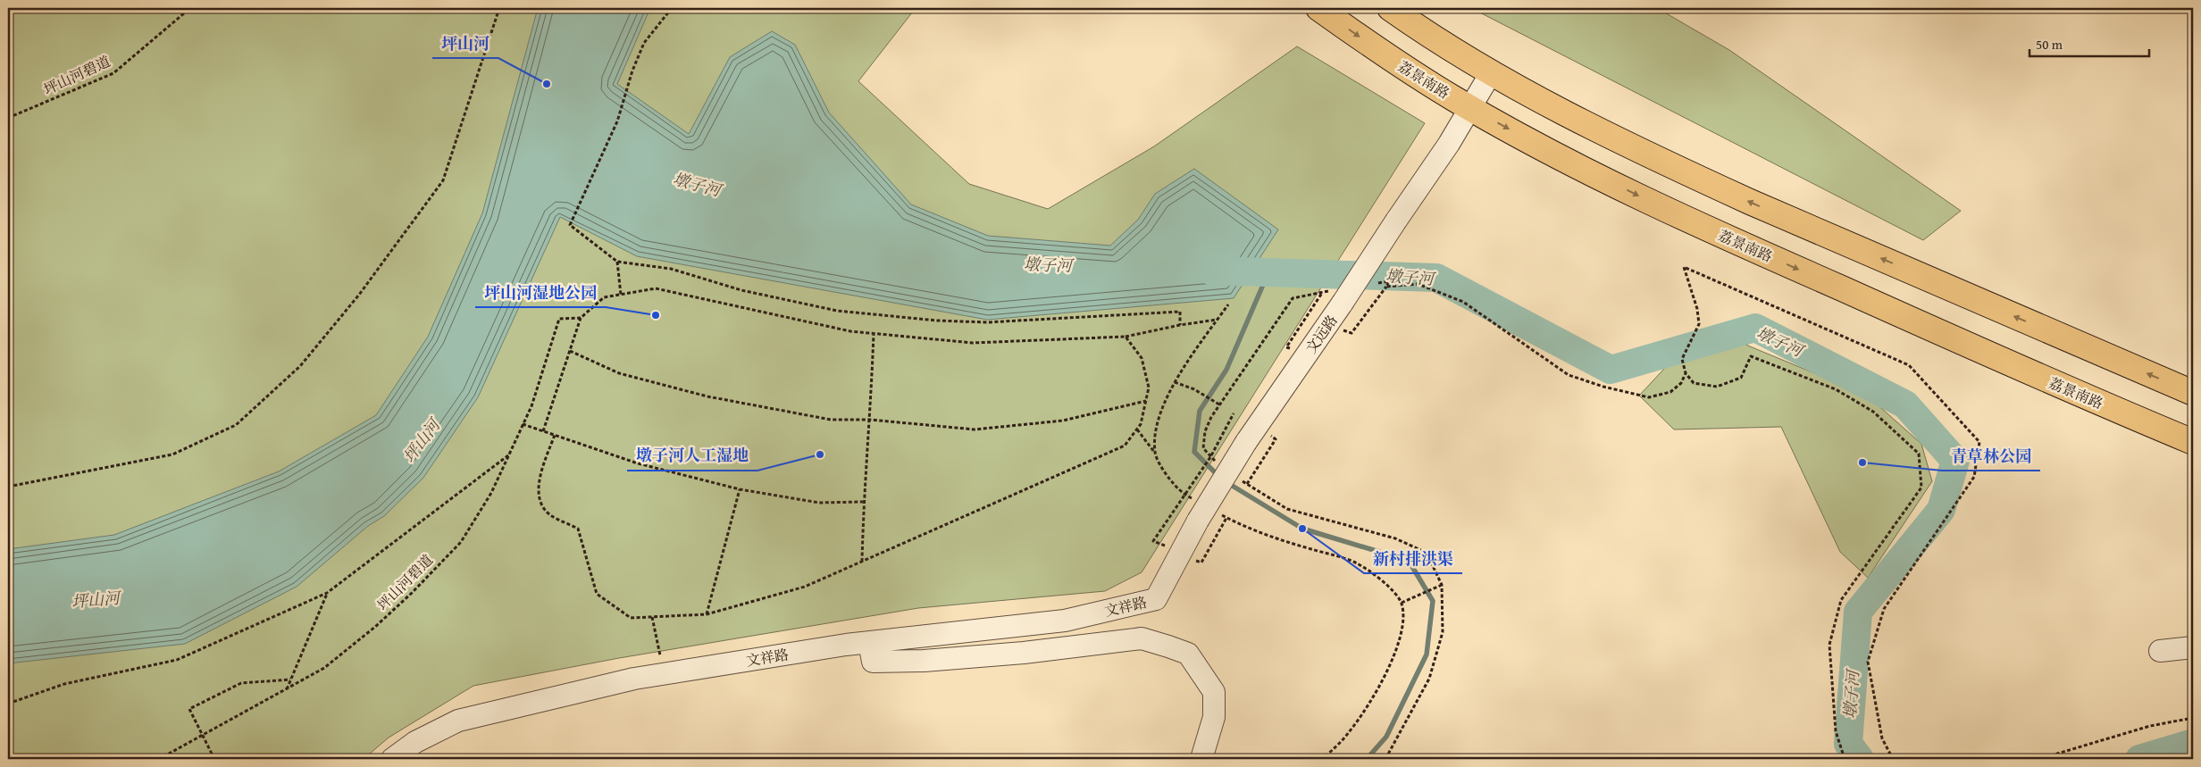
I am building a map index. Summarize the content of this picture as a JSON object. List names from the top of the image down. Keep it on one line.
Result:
{"streets":{"main road":["荔景南路"],"street":["文远路","文祥路"],"path":["坪山河碧道"]},"crossings":[["荔景南路","文远路"],["文远路","文祥路"]],"water":["墩子河","坪山河"],"places":["坪山河","坪山河湿地公园","墩子河人工湿地","青草林公园","新村排洪渠"],"scale_bar":"50 m"}
